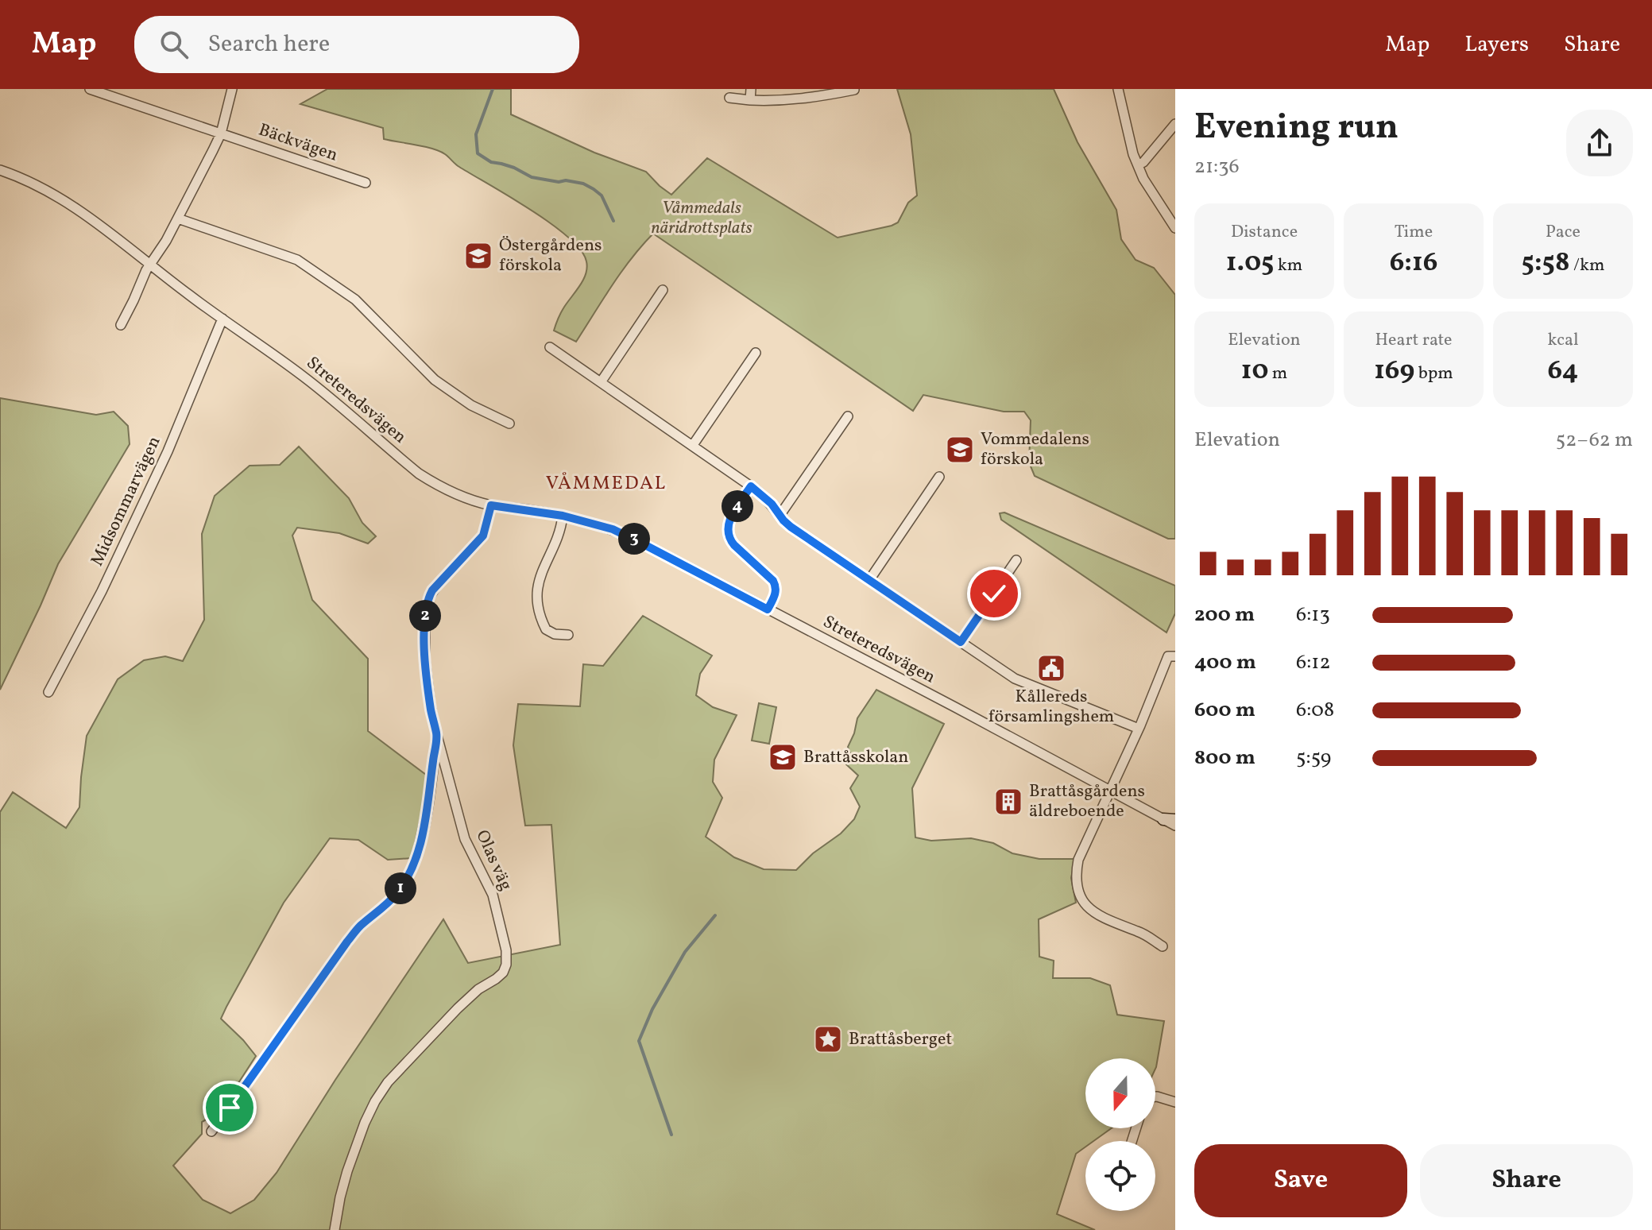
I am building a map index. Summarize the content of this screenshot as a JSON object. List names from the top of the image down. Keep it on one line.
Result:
{"streets":{"street":["Bäckvägen","Streteredsvägen","Midsommarvägen","Olas väg"]},"crossings":[["Streteredsvägen","Midsommarvägen"],["Streteredsvägen","Olas väg"]],"districts":["VÅMMEDAL"],"parks":["Våmmedals näridrottsplats"],"places":{"school or university":["Östergårdens förskola","Vommedalens förskola","Brattåsskolan"],"public building":["Kållereds församlingshem"],"building":["Brattåsgårdens äldreboende"],"place":["Brattåsberget"]},"north":"bottom","page":{"header":"Map","search":"Search here","nav":["Map","Layers","Share"],"heading":["Evening run","21:36"],"stats":[["Distance","1.05 km"],["Time","6:16"],["Pace","5:58 /km"],["Elevation","10 m"],["Heart rate","169 bpm"],["kcal","64"]],"chart":["Elevation","52–62 m"],"pins":["4","3","2","1"],"list":[{"name":"200 m","note":"6:13"},{"name":"400 m","note":"6:12"},{"name":"600 m","note":"6:08"},{"name":"800 m","note":"5:59"}],"buttons":["Save","Share"]}}
